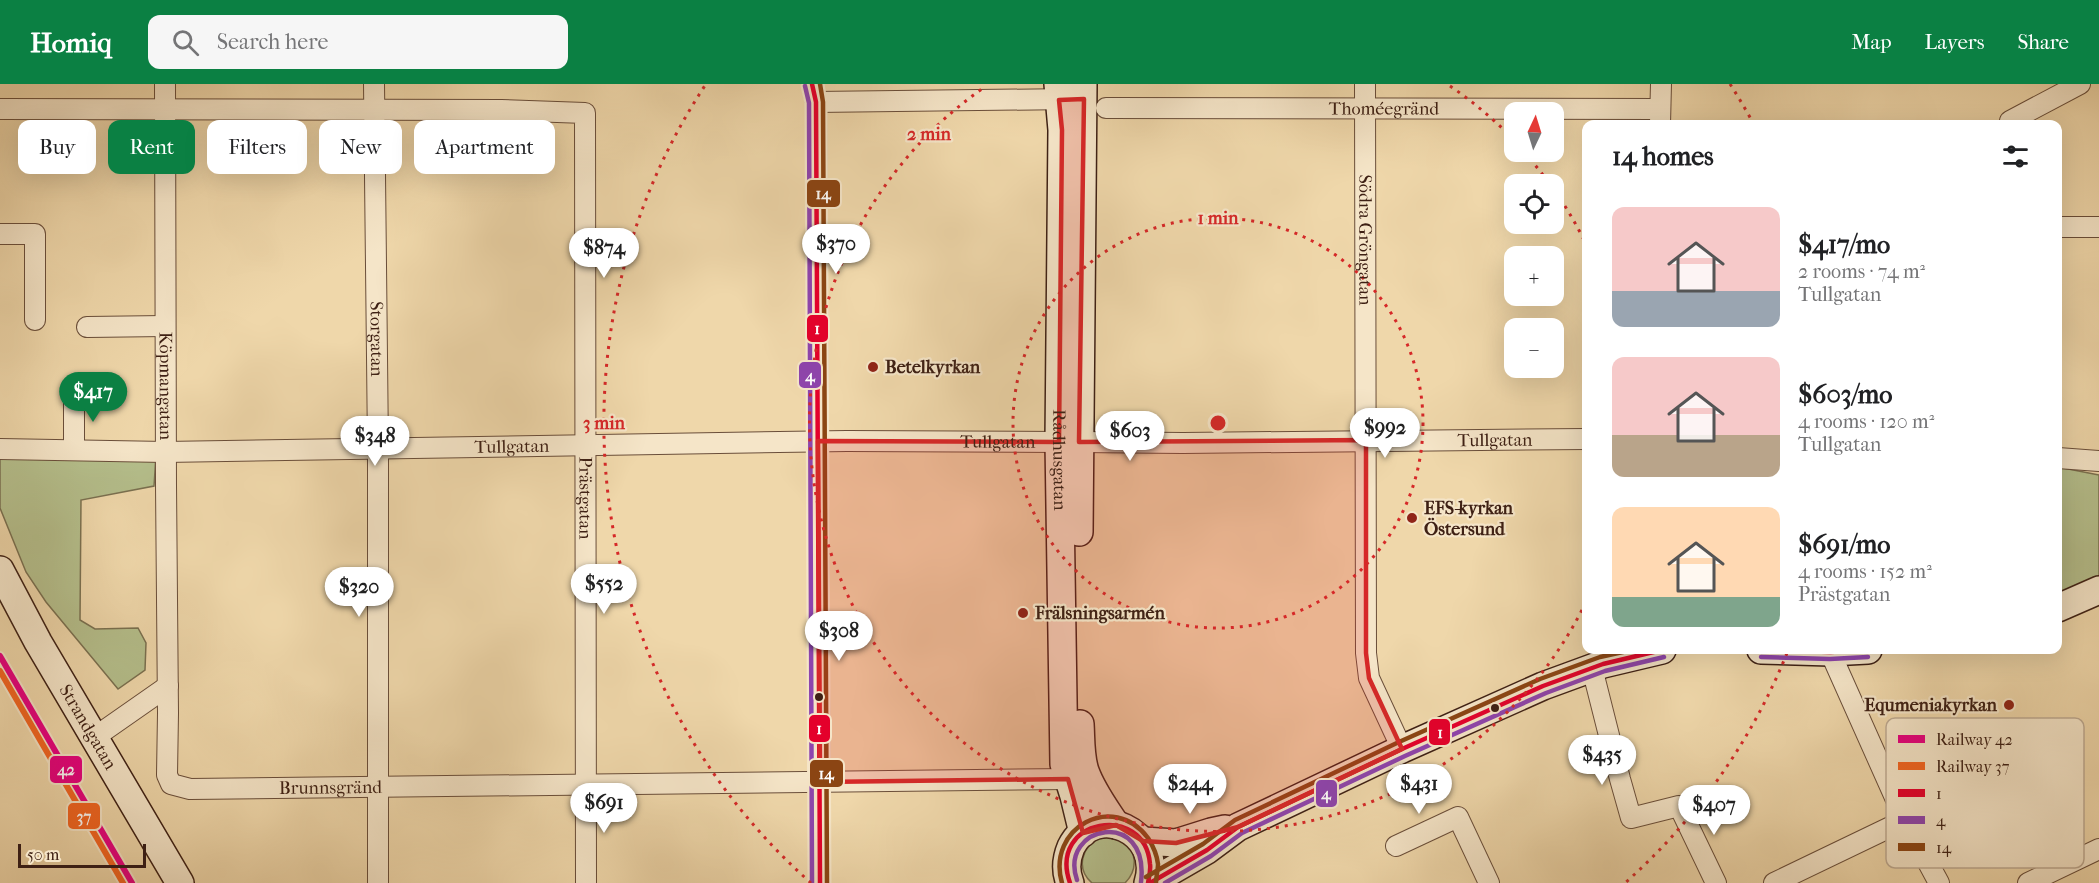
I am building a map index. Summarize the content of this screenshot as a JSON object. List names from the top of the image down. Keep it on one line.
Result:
{"streets":{"main road":["Rådhusgatan","Strandgatan"],"street":["Thoméegränd","Södra Gröngatan","Storgatan","Köpmangatan","Tullgatan","Prästgatan","Brunnsgränd"]},"crossings":[["Thoméegränd","Södra Gröngatan"],["Thoméegränd","Rådhusgatan"],["Södra Gröngatan","Tullgatan"],["Storgatan","Tullgatan"],["Storgatan","Prästgatan"],["Storgatan","Brunnsgränd"],["Köpmangatan","Tullgatan"],["Köpmangatan","Brunnsgränd"],["Tullgatan","Rådhusgatan"],["Tullgatan","Prästgatan"],["Rådhusgatan","Brunnsgränd"],["Prästgatan","Brunnsgränd"]],"places":["Betelkyrkan","EFS-kyrkan Östersund","Frälsningsarmén","Equmeniakyrkan"],"lines":["transit line 1","transit line 14","transit line 4","rail line 42","rail line 37"],"legend":["Railway 42","Railway 37","1","4","14"],"scale_bar":"50 m","north":"top","page":{"header":"Homiq","search":"Search here","nav":["Map","Layers","Share"],"map_buttons":["+","−"],"chip":["Buy","Rent","Filters","New","Apartment"],"heading":"14 homes","list":[{"name":"$417/mo","note":"2 rooms · 74 m² · Tullgatan"},{"name":"$603/mo","note":"4 rooms · 120 m² · Tullgatan"},{"name":"$691/mo","note":"4 rooms · 152 m² · Prästgatan"}],"price":["$370","$874","$417","$992","$603","$348","$552","$320","$308","$435","$244","$431","$691","$407"],"scale":"50 m"},"rings":["2 min","1 min","3 min"]}
